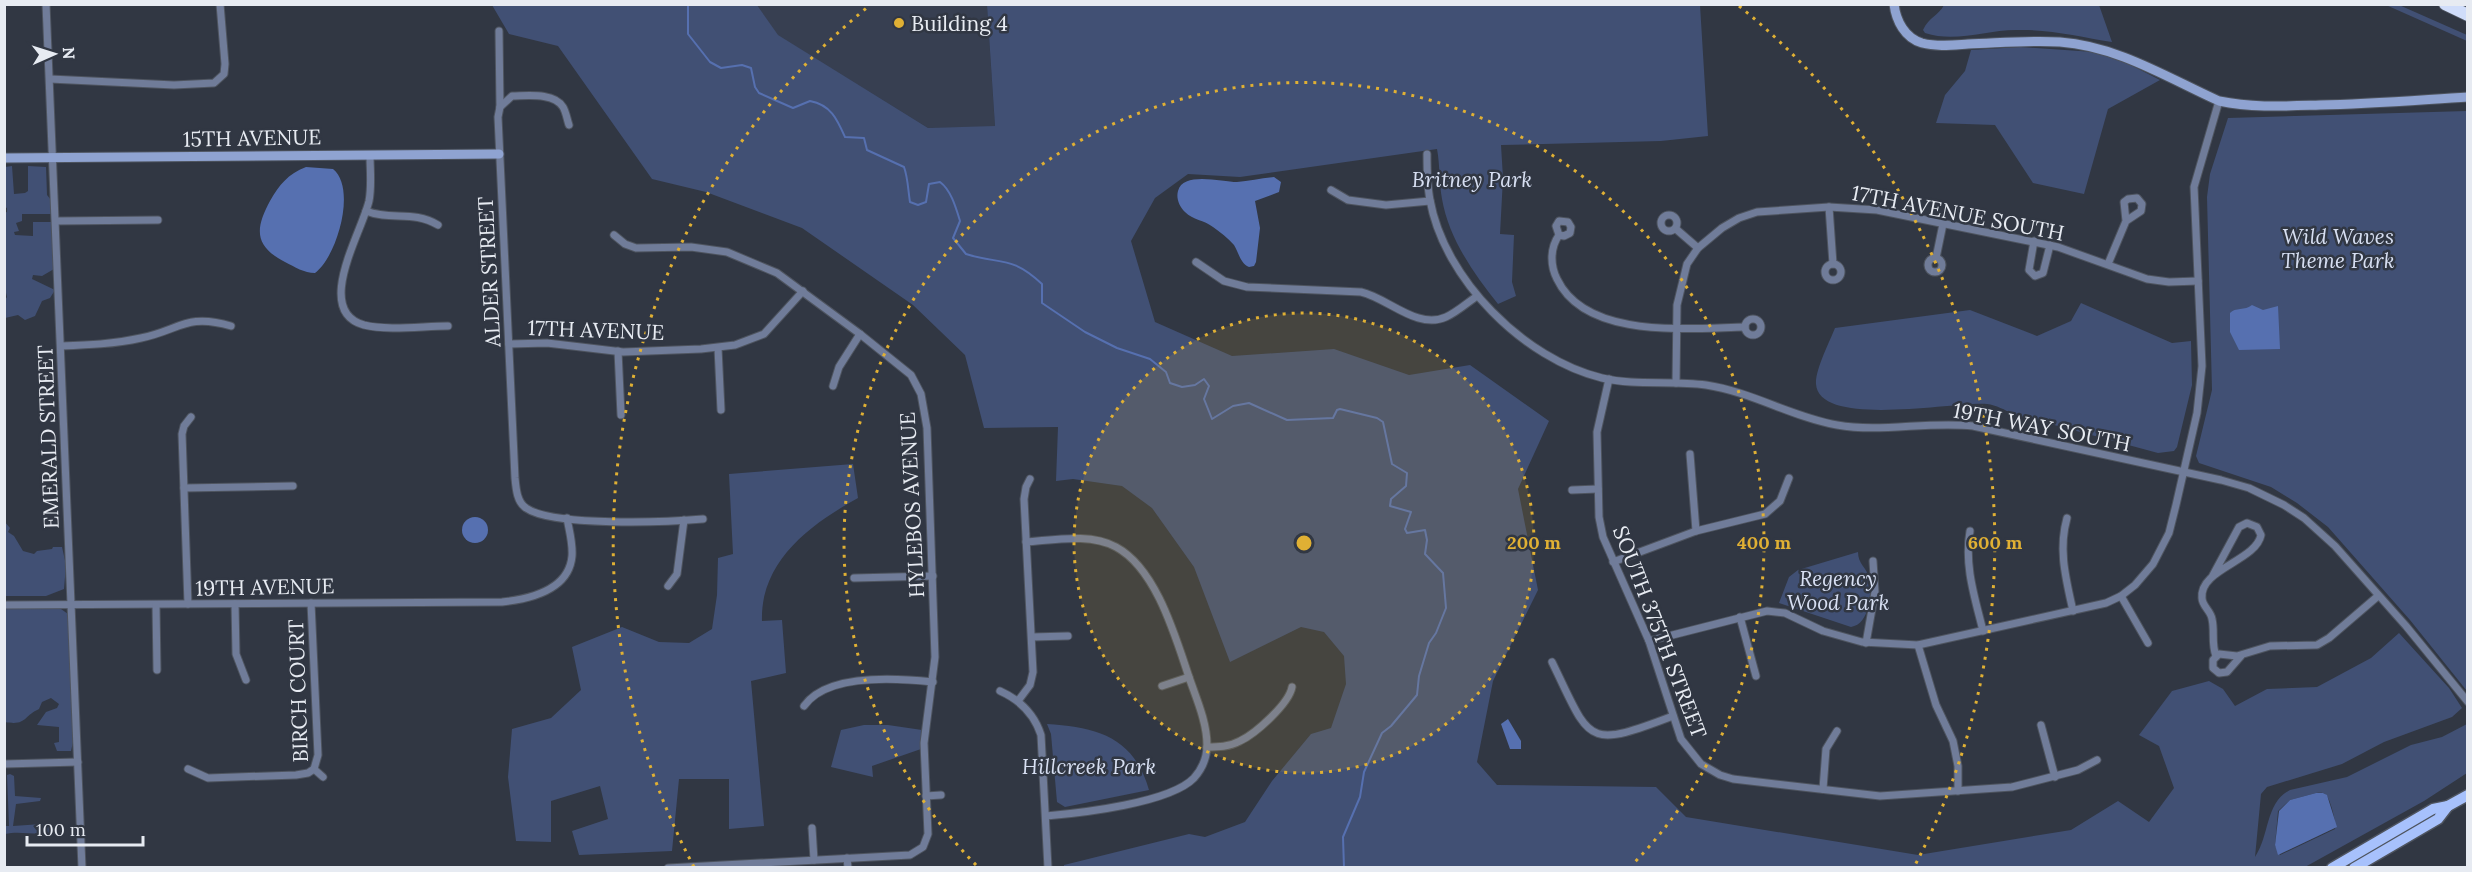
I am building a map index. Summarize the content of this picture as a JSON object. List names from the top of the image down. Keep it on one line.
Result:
{"streets":{"street":["15TH AVENUE","17TH AVENUE SOUTH","ALDER STREET","17TH AVENUE","19TH WAY SOUTH","EMERALD STREET","HYLEBOS AVENUE","19TH AVENUE","SOUTH 375TH STREET","BIRCH COURT"]},"crossings":[["15TH AVENUE","ALDER STREET"],["15TH AVENUE","EMERALD STREET"],["17TH AVENUE SOUTH","19TH WAY SOUTH"],["ALDER STREET","17TH AVENUE"],["ALDER STREET","19TH AVENUE"],["17TH AVENUE","HYLEBOS AVENUE"],["19TH WAY SOUTH","SOUTH 375TH STREET"],["EMERALD STREET","19TH AVENUE"],["19TH AVENUE","BIRCH COURT"]],"parks":["Britney Park","Wild Waves Theme Park","Regency Wood Park","Hillcreek Park"],"places":["Building 4"],"scale_bar":"100 m","north":"right","rings":["200 m","400 m","600 m"]}
